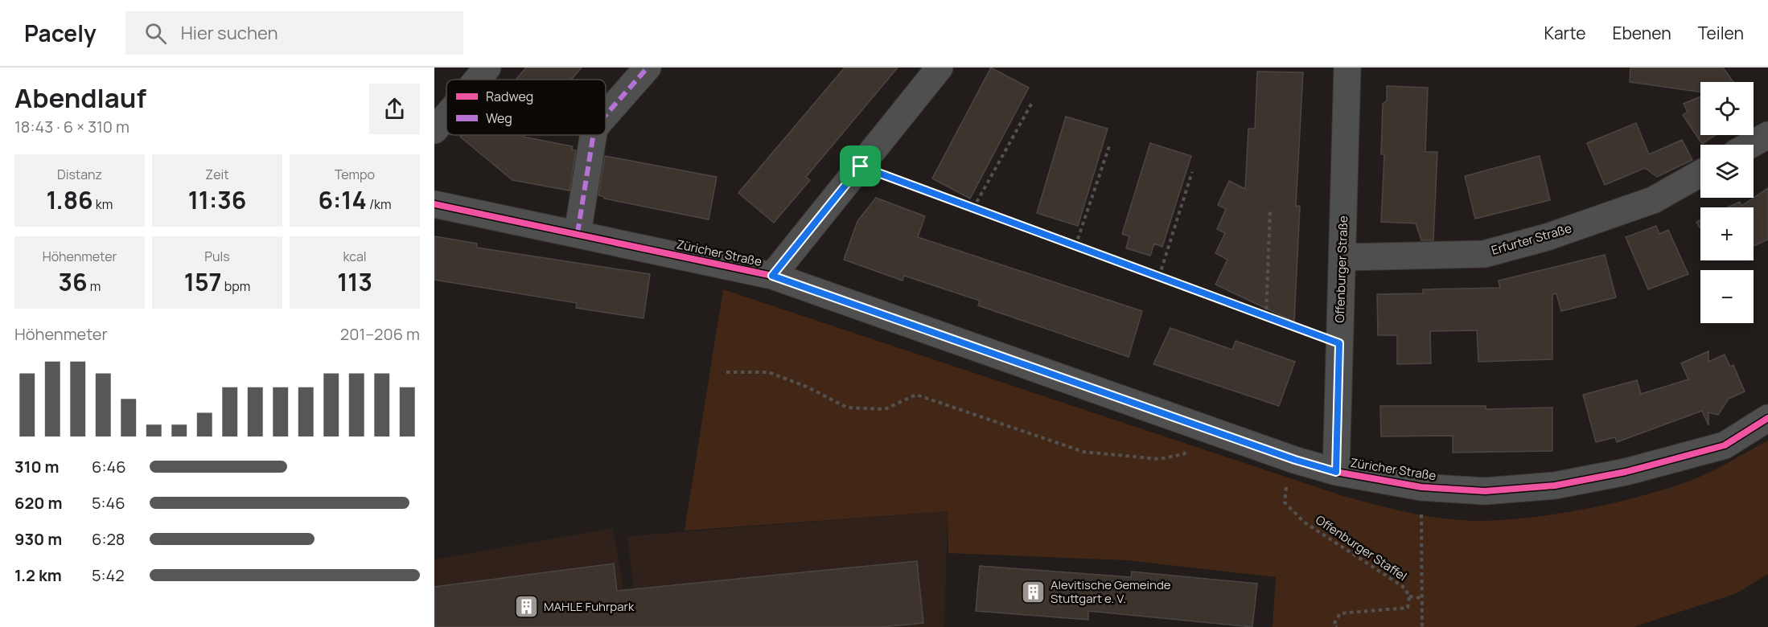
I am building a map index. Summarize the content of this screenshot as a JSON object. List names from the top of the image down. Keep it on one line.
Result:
{"streets":{"street":["Erfurter Straße","Züricher Straße","Offenburger Straße"],"path":["Offenburger Staffel"]},"crossings":[["Erfurter Straße","Offenburger Straße"],["Züricher Straße","Offenburger Straße"],["Züricher Straße","Offenburger Staffel"]],"places":{"building":["Alevitische Gemeinde Stuttgart e. V.","MAHLE Fuhrpark"]},"legend":["Radweg","Weg"],"page":{"header":"Pacely","search":"Hier suchen","nav":["Karte","Ebenen","Teilen"],"heading":["Abendlauf","18:43 · 6 × 310 m"],"map_buttons":["+","−"],"stats":[["Distanz","1.86 km"],["Zeit","11:36"],["Tempo","6:14 /km"],["Höhenmeter","36 m"],["Puls","157 bpm"],["kcal","113"]],"chart":["Höhenmeter","201–206 m"],"list":[{"name":"310 m","note":"6:46"},{"name":"620 m","note":"5:46"},{"name":"930 m","note":"6:28"},{"name":"1.2 km","note":"5:42"}]}}
